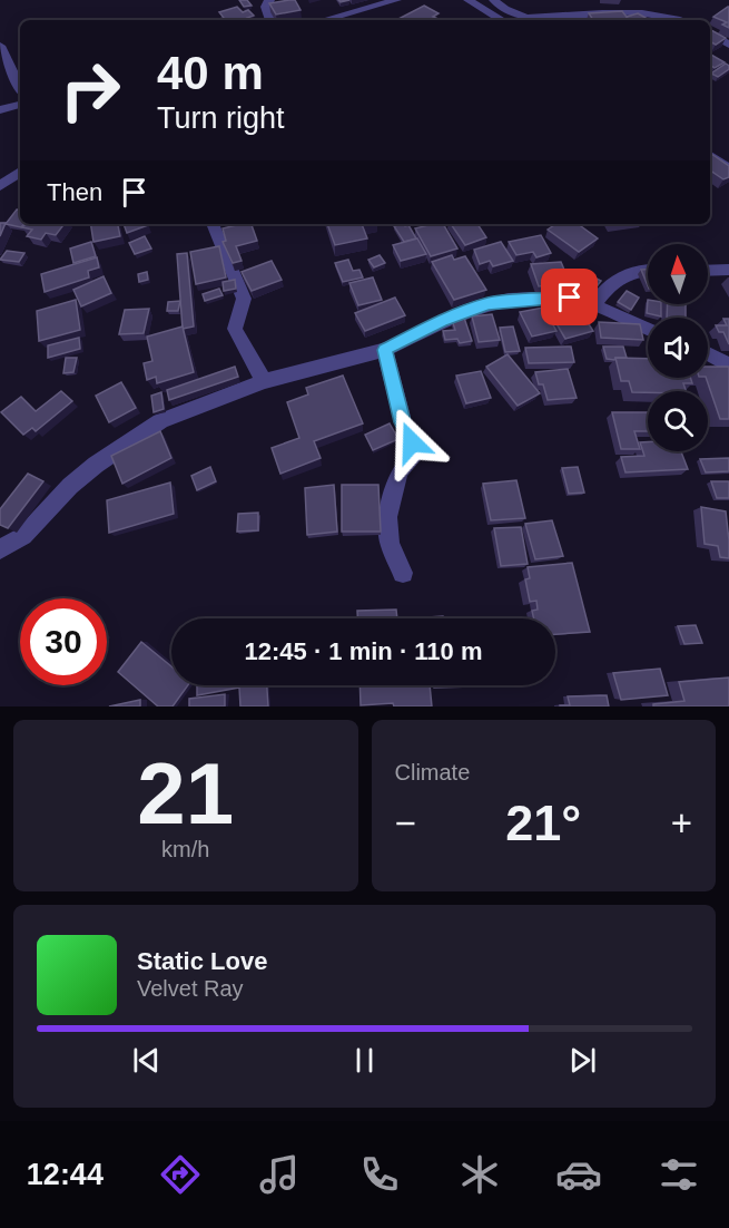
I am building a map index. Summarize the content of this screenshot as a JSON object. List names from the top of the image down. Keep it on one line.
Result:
{"north":"top","page":{"turn":["40 m","Turn right"],"then":"Then","limit":"30","trip":"12:45 · 1 min · 110 m","tile":[["21","km/h"],"Climate"],"heat":["−","21°","+"],"song":["Static Love","Velvet Ray"],"tabs":"12:44"}}
